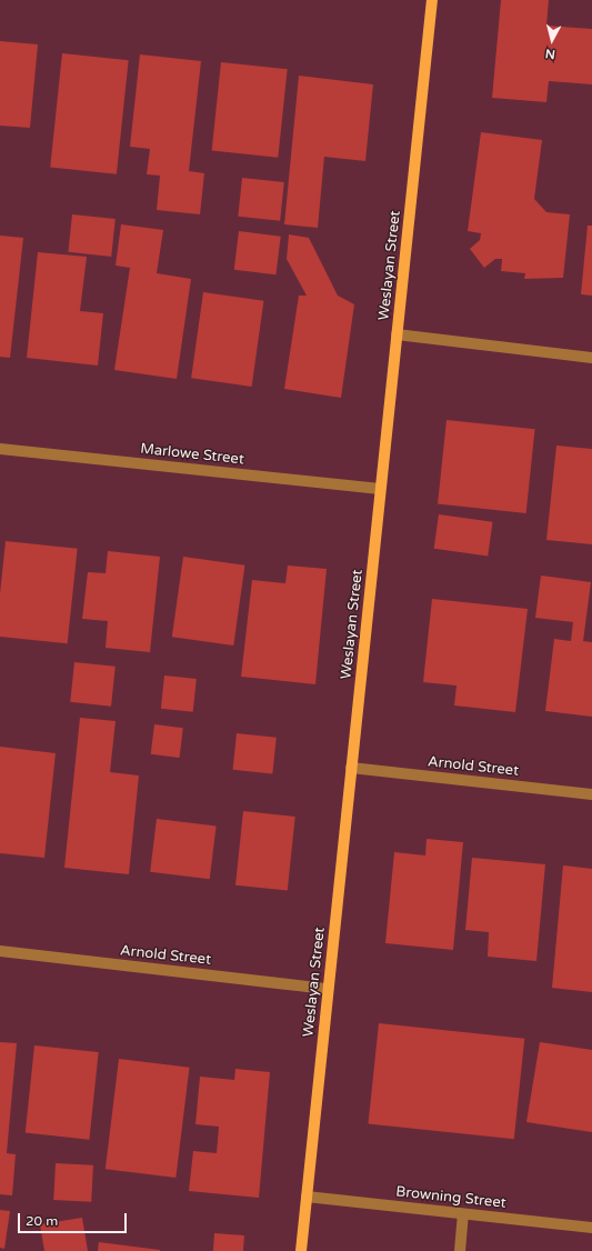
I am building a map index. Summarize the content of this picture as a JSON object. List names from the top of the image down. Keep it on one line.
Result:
{"streets":{"main road":["Weslayan Street"],"street":["Marlowe Street","Arnold Street","Browning Street"]},"crossings":[["Weslayan Street","Marlowe Street"],["Weslayan Street","Arnold Street"],["Weslayan Street","Browning Street"]],"scale_bar":"20 m","north":"bottom"}
